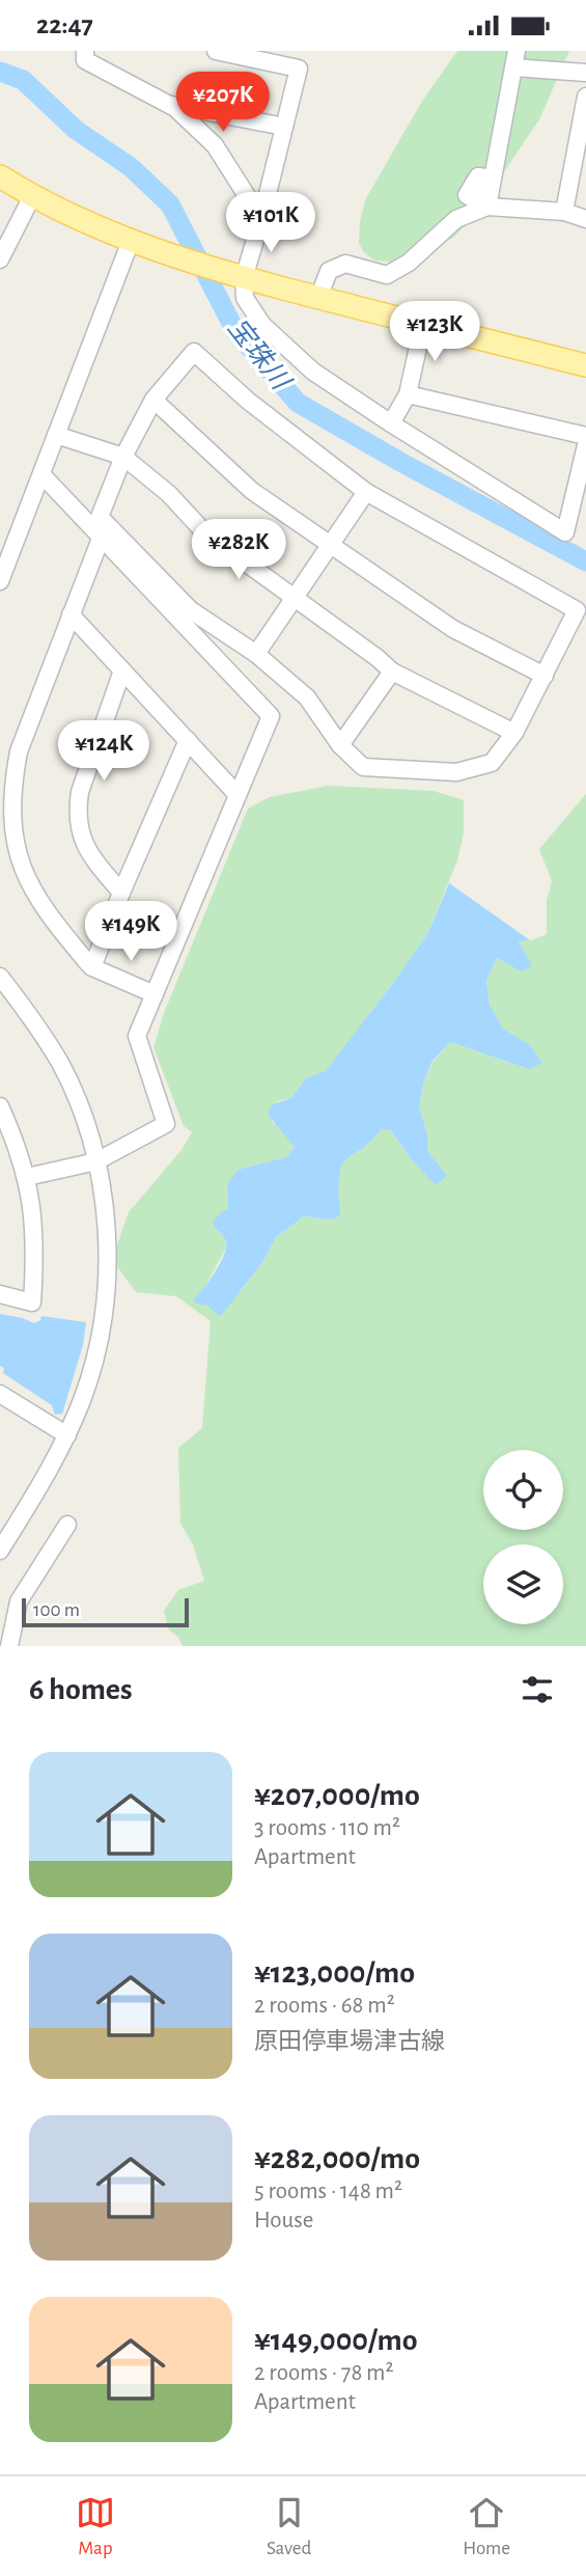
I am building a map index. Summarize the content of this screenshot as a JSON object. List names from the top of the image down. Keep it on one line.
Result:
{"water":["宝珠川"],"scale_bar":"100 m","page":{"status":"22:47","price":["¥207K","¥101K","¥123K","¥282K","¥124K","¥149K"],"scale":"100 m","heading":"6 homes","list":[{"name":"¥207,000/mo","note":"3 rooms · 110 m² · Apartment"},{"name":"¥123,000/mo","note":"2 rooms · 68 m² · 原田停車場津古線"},{"name":"¥282,000/mo","note":"5 rooms · 148 m² · House"},{"name":"¥149,000/mo","note":"2 rooms · 78 m² · Apartment"}],"tabs":["Map","Saved","Home"]}}
